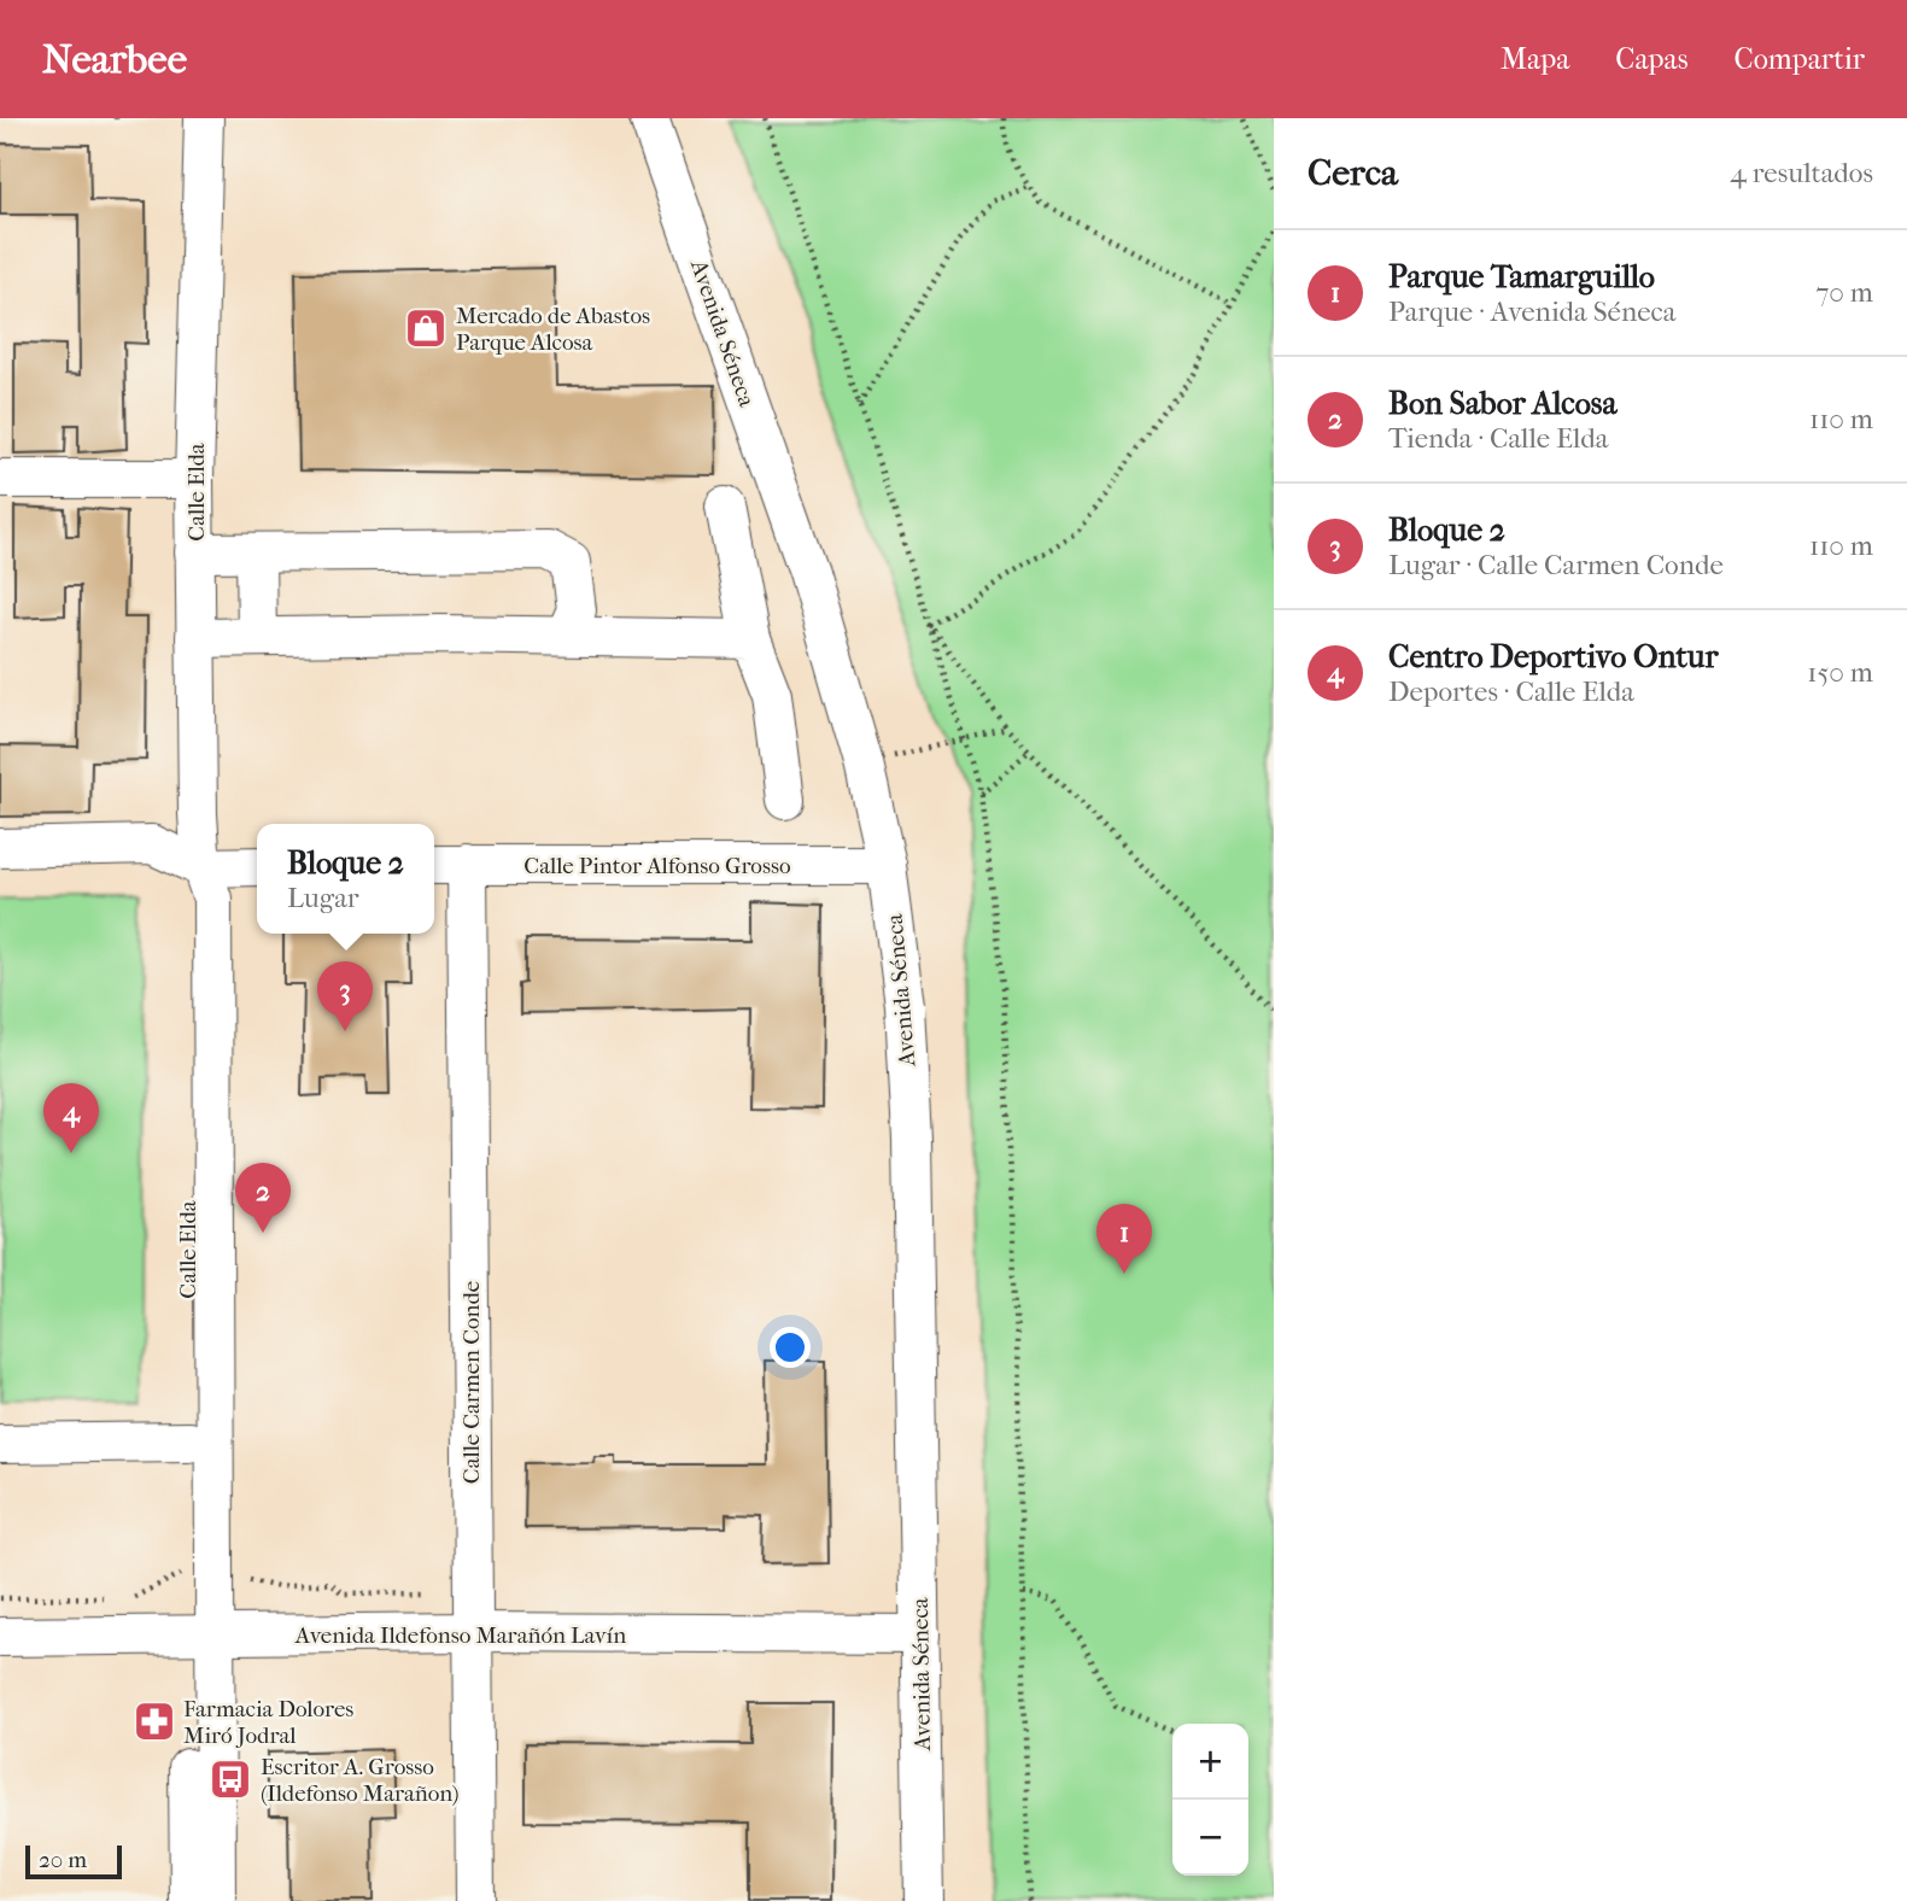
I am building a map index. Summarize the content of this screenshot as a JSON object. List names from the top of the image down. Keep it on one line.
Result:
{"streets":{"street":["Avenida Séneca","Calle Elda","Calle Pintor Alfonso Grosso","Calle Carmen Conde","Avenida Ildefonso Marañón Lavín"]},"crossings":[["Avenida Séneca","Calle Pintor Alfonso Grosso"],["Avenida Séneca","Avenida Ildefonso Marañón Lavín"],["Calle Elda","Avenida Ildefonso Marañón Lavín"],["Calle Pintor Alfonso Grosso","Calle Carmen Conde"],["Calle Carmen Conde","Avenida Ildefonso Marañón Lavín"]],"places":{"shop":["Mercado de Abastos Parque Alcosa"],"pharmacy":["Farmacia Dolores Miró Jodral"],"bus stop":["Escritor A. Grosso (Ildefonso Marañon)"]},"scale_bar":"20 m","page":{"header":"Nearbee","nav":["Mapa","Capas","Compartir"],"heading":["Cerca","4 resultados"],"list":[{"mark":"1","name":"Parque Tamarguillo","note":"Parque · Avenida Séneca","value":"70 m"},{"mark":"2","name":"Bon Sabor Alcosa","note":"Tienda · Calle Elda","value":"110 m"},{"mark":"3","name":"Bloque 2","note":"Lugar · Calle Carmen Conde","value":"110 m"},{"mark":"4","name":"Centro Deportivo Ontur","note":"Deportes · Calle Elda","value":"150 m"}],"popup":["Bloque 2","Lugar"],"pins":["3","4","2","1"],"map_buttons":["+","−"],"scale":"20 m"}}
